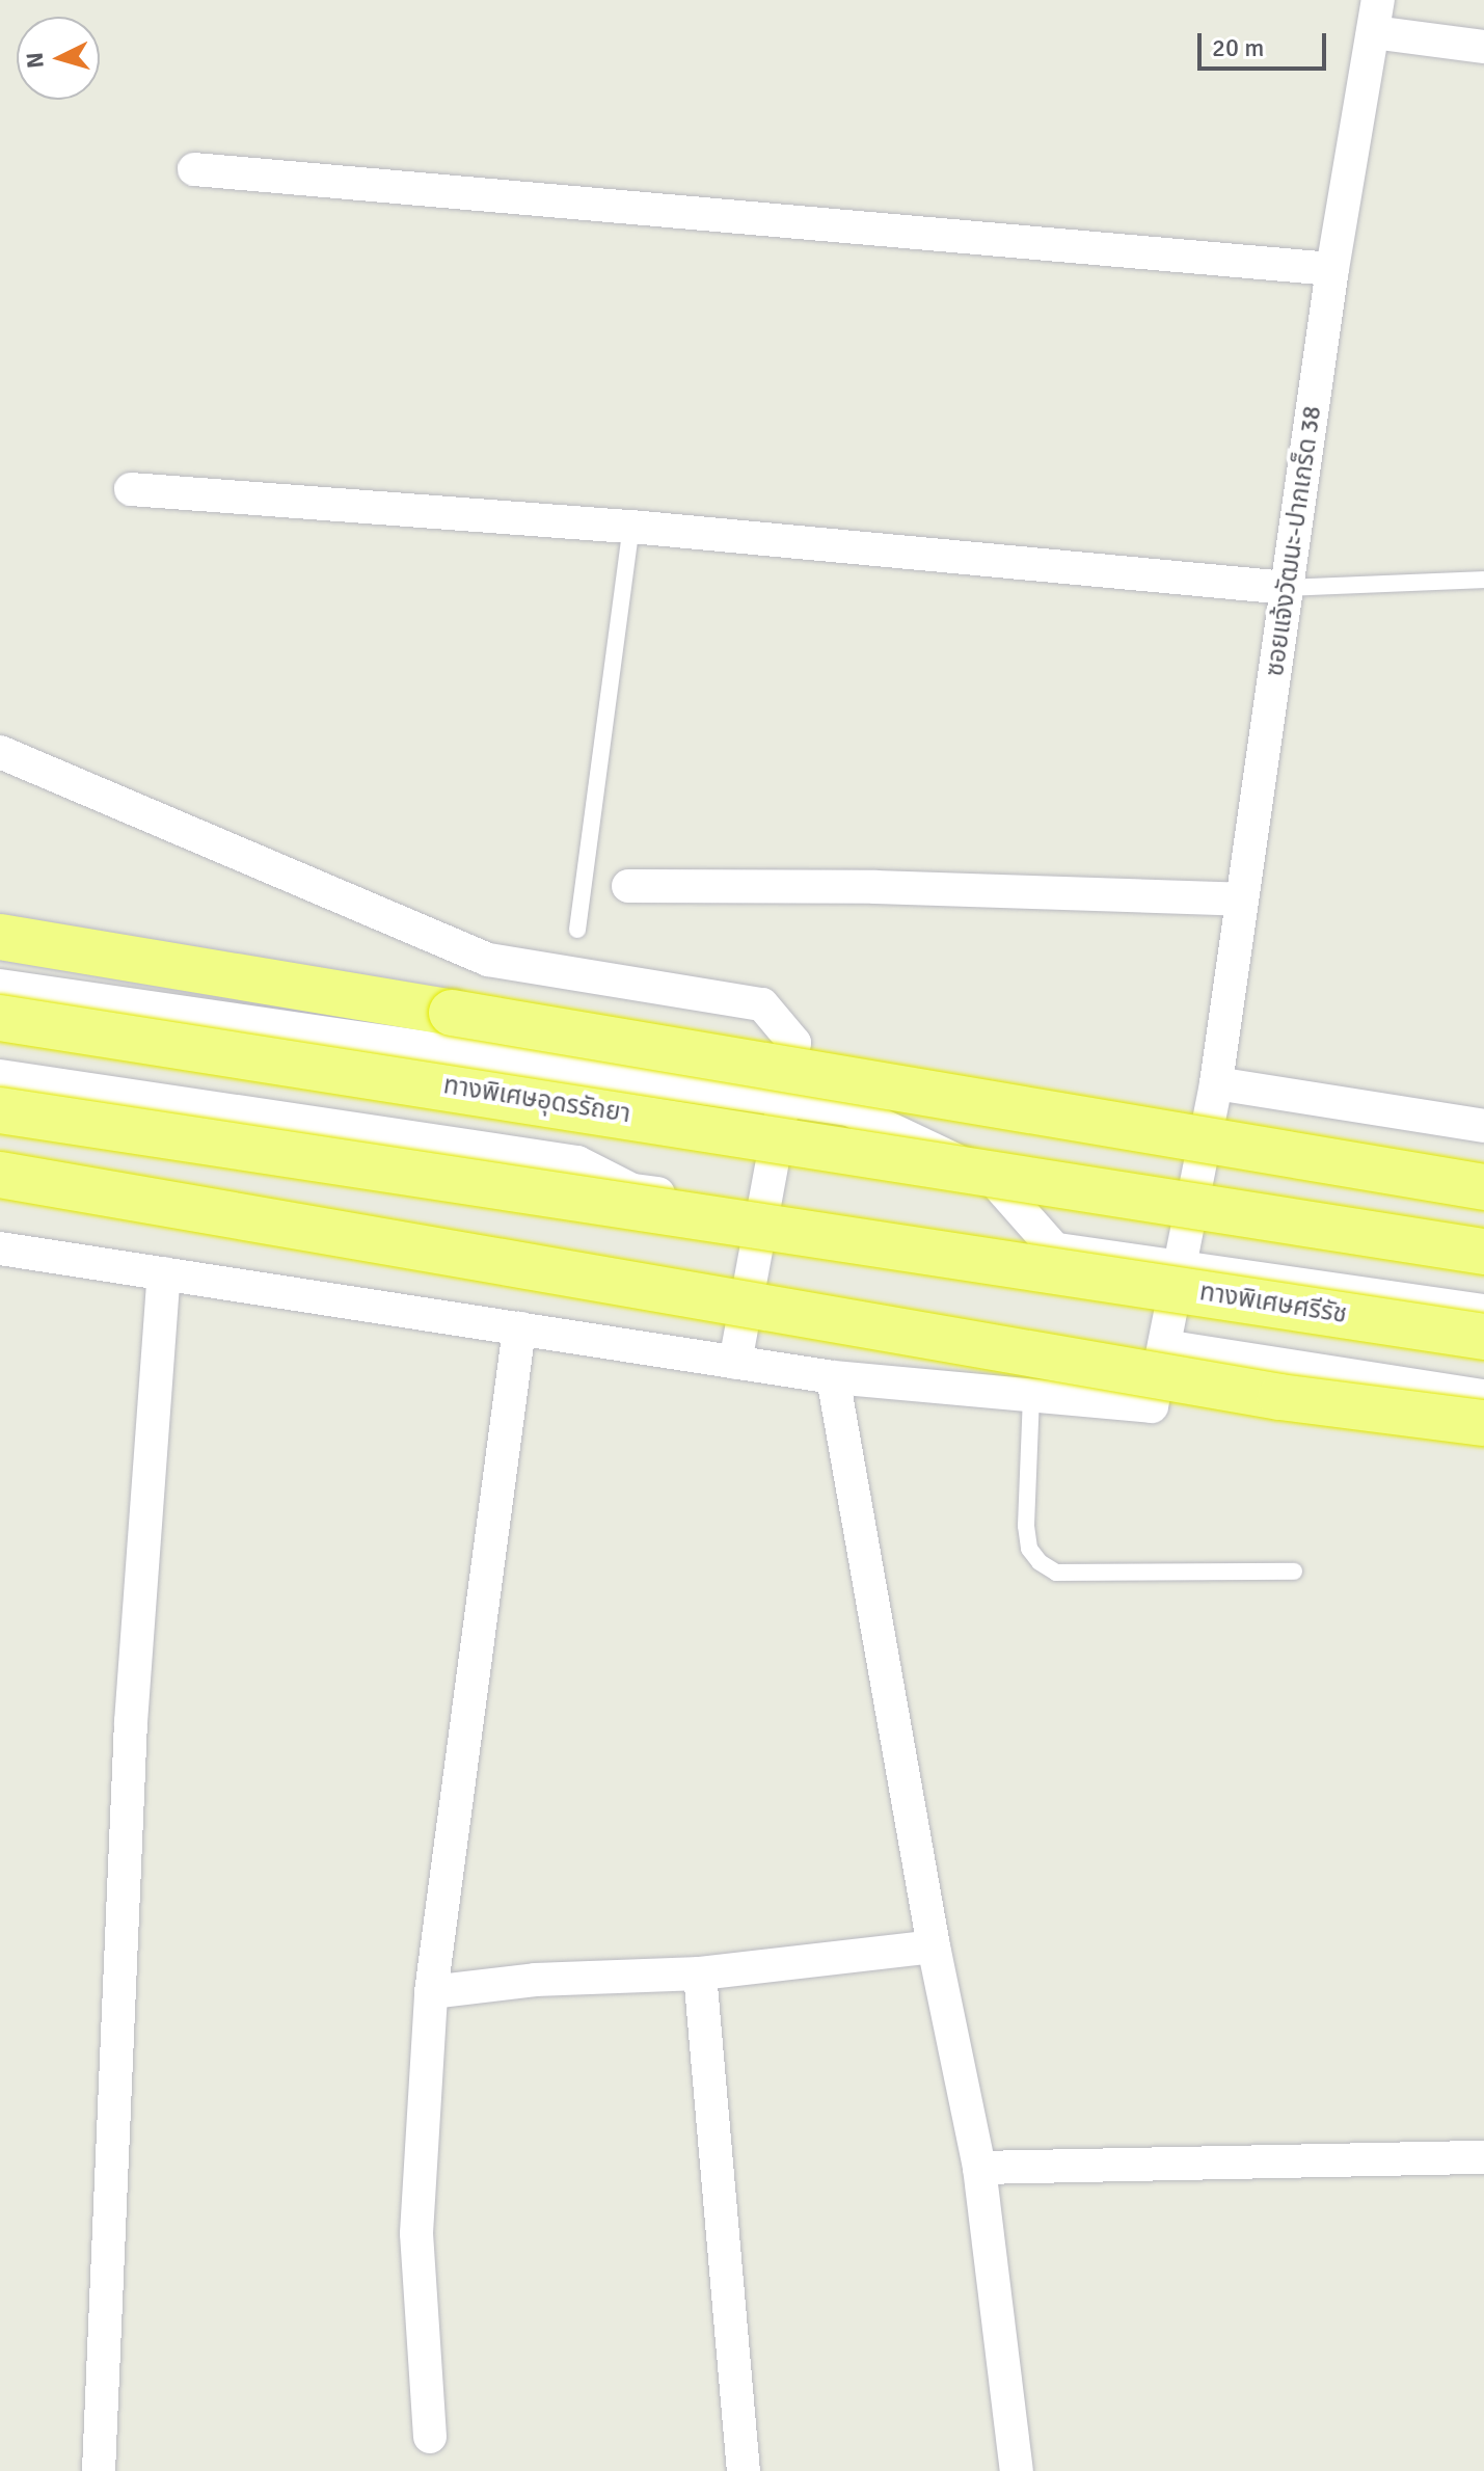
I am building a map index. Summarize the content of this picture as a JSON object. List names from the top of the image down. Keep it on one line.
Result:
{"streets":{"highway":["ทางพิเศษอุดรรัถยา","ทางพิเศษศรีรัช"],"street":["ซอยแจ้งวัฒนะ-ปากเกร็ด 38"]},"scale_bar":"20 m","north":"left"}
